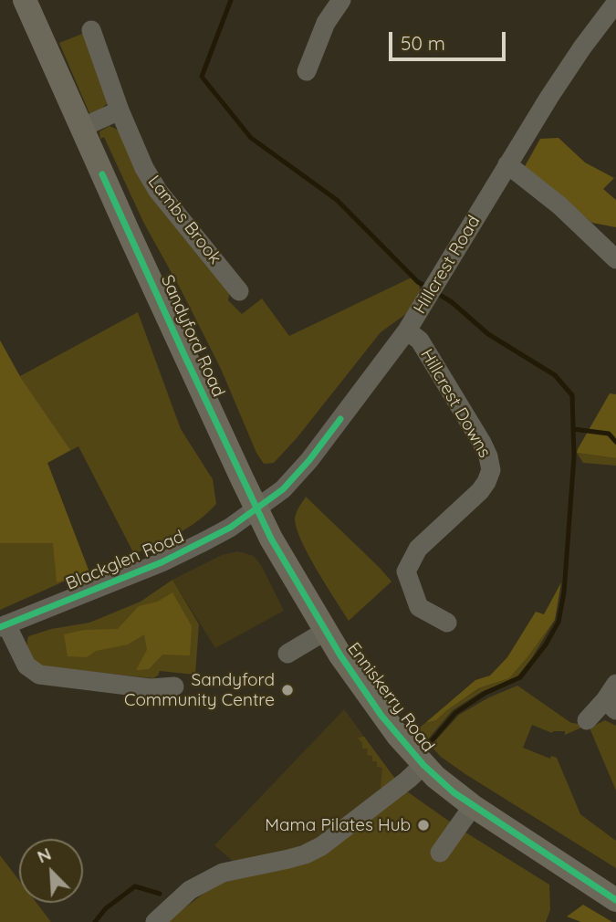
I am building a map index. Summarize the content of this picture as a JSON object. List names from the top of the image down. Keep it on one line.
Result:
{"streets":{"main road":["Sandyford Road","Enniskerry Road"],"street":["Lambs Brook","Hillcrest Road","Hillcrest Downs","Blackglen Road"]},"crossings":[["Hillcrest Road","Sandyford Road"],["Hillcrest Road","Hillcrest Downs"],["Hillcrest Road","Blackglen Road"],["Hillcrest Road","Enniskerry Road"],["Sandyford Road","Blackglen Road"],["Sandyford Road","Enniskerry Road"],["Blackglen Road","Enniskerry Road"]],"places":["Sandyford Community Centre","Mama Pilates Hub"],"scale_bar":"50 m","north":"top left"}
